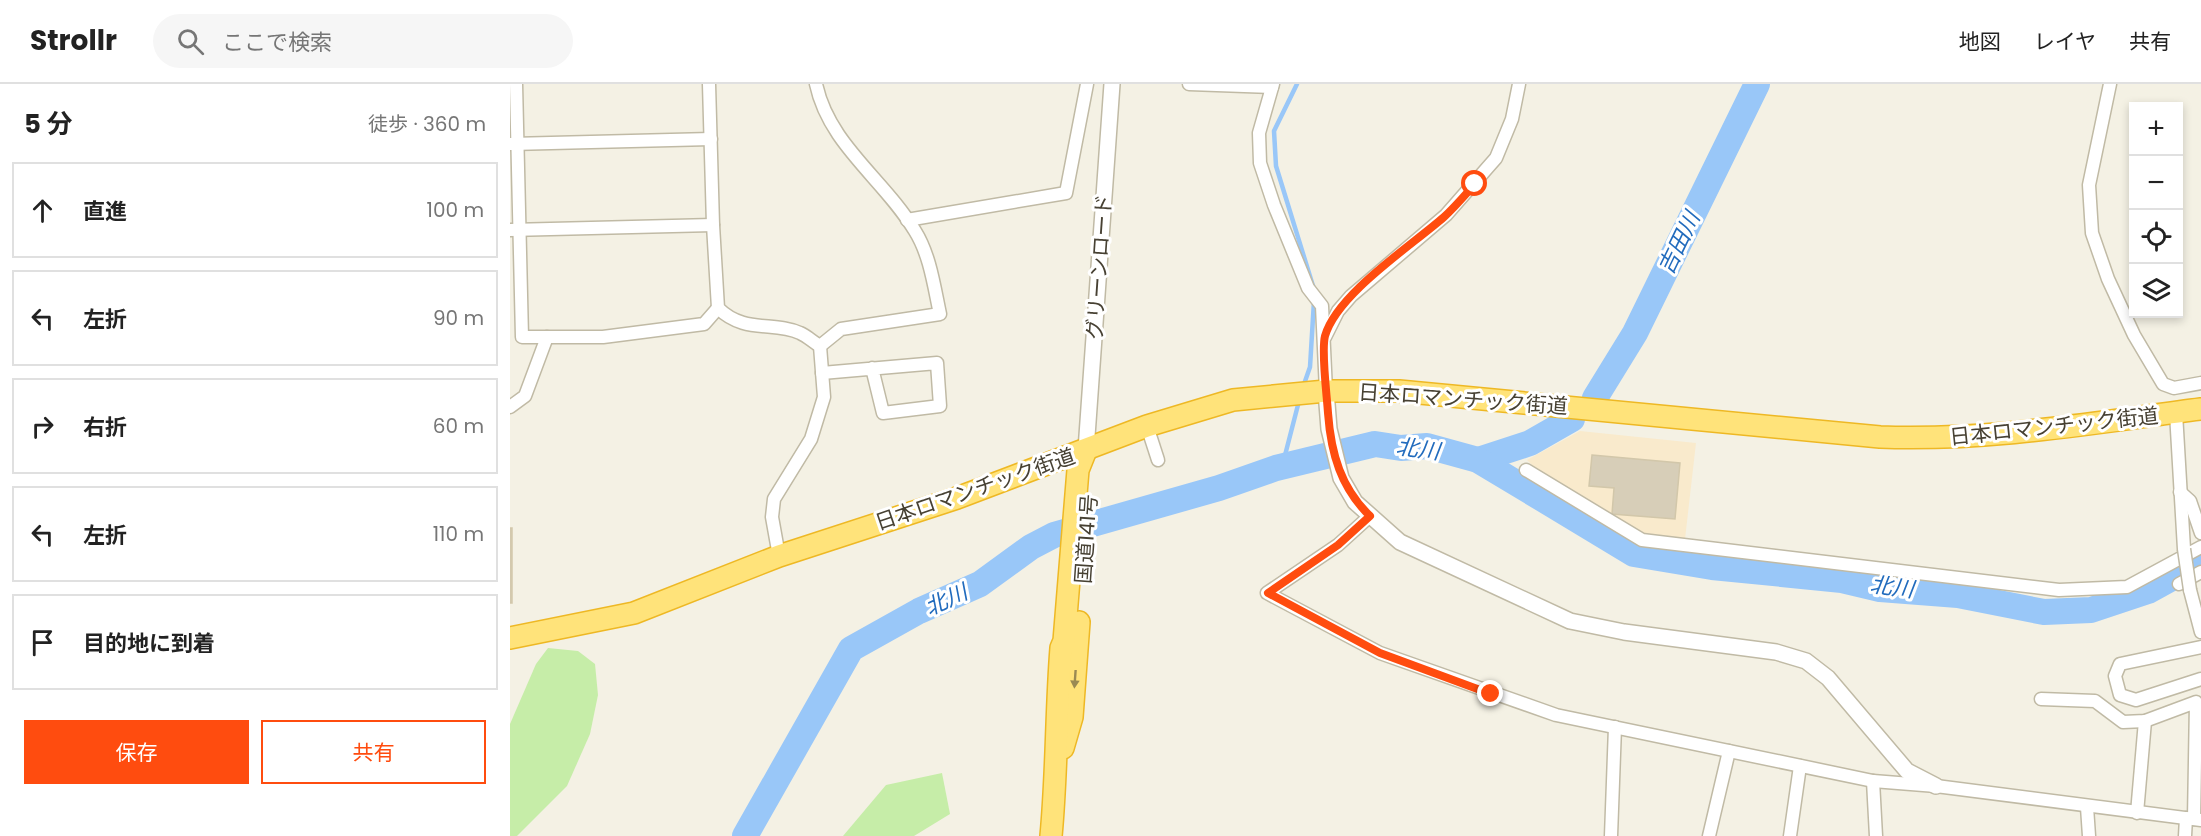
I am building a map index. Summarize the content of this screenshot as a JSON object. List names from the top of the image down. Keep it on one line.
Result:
{"streets":{"highway":["日本ロマンチック街道","国道141号"],"street":["グリーンロード"]},"crossings":[["グリーンロード","日本ロマンチック街道"],["グリーンロード","国道141号"],["日本ロマンチック街道","国道141号"]],"water":["吉田川","北川"],"page":{"header":"Strollr","search":"ここで検索","nav":["地図","レイヤ","共有"],"heading":["5 分","徒歩 · 360 m"],"map_buttons":["+","−"],"list":[["直進","100 m"],["左折","90 m"],["右折","60 m"],["左折","110 m"],"目的地に到着"],"buttons":["保存","共有"]}}
